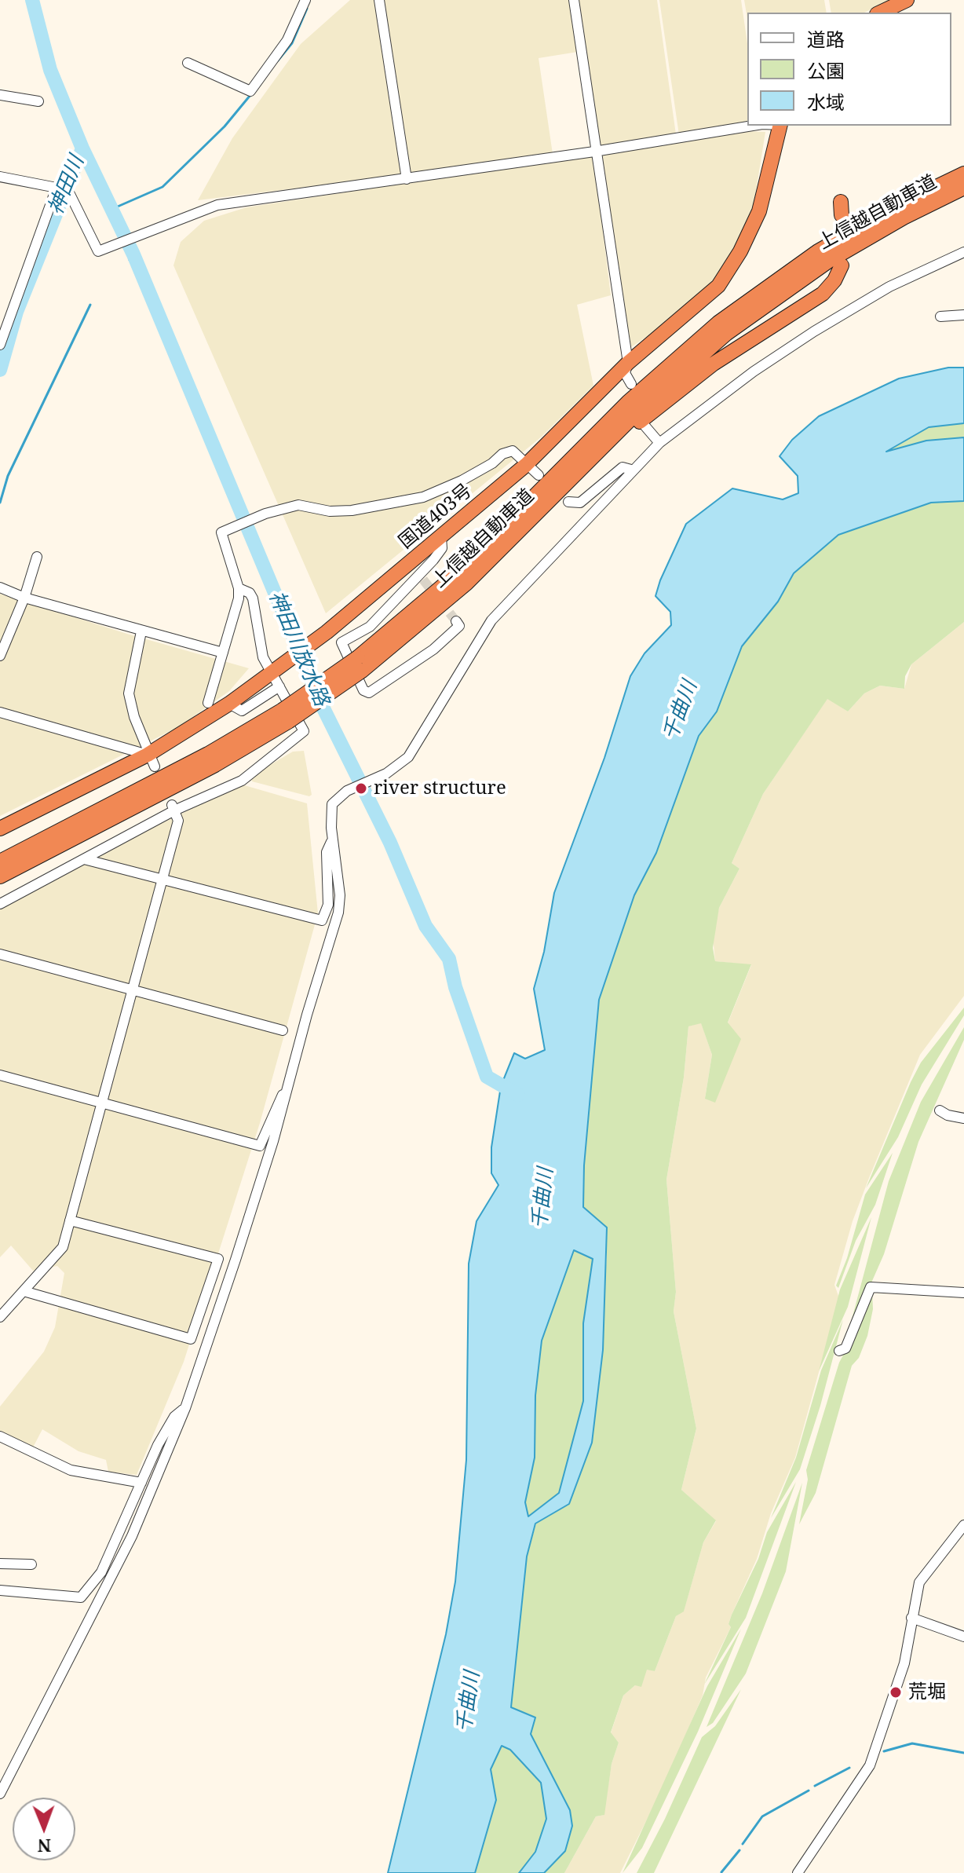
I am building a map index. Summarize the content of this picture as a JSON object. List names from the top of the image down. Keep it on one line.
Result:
{"streets":{"highway":["上信越自動車道","国道403号"]},"water":["神田川","神田川放水路","千曲川"],"places":["river structure","荒堀"],"legend":["道路","公園","水域"],"north":"bottom"}
